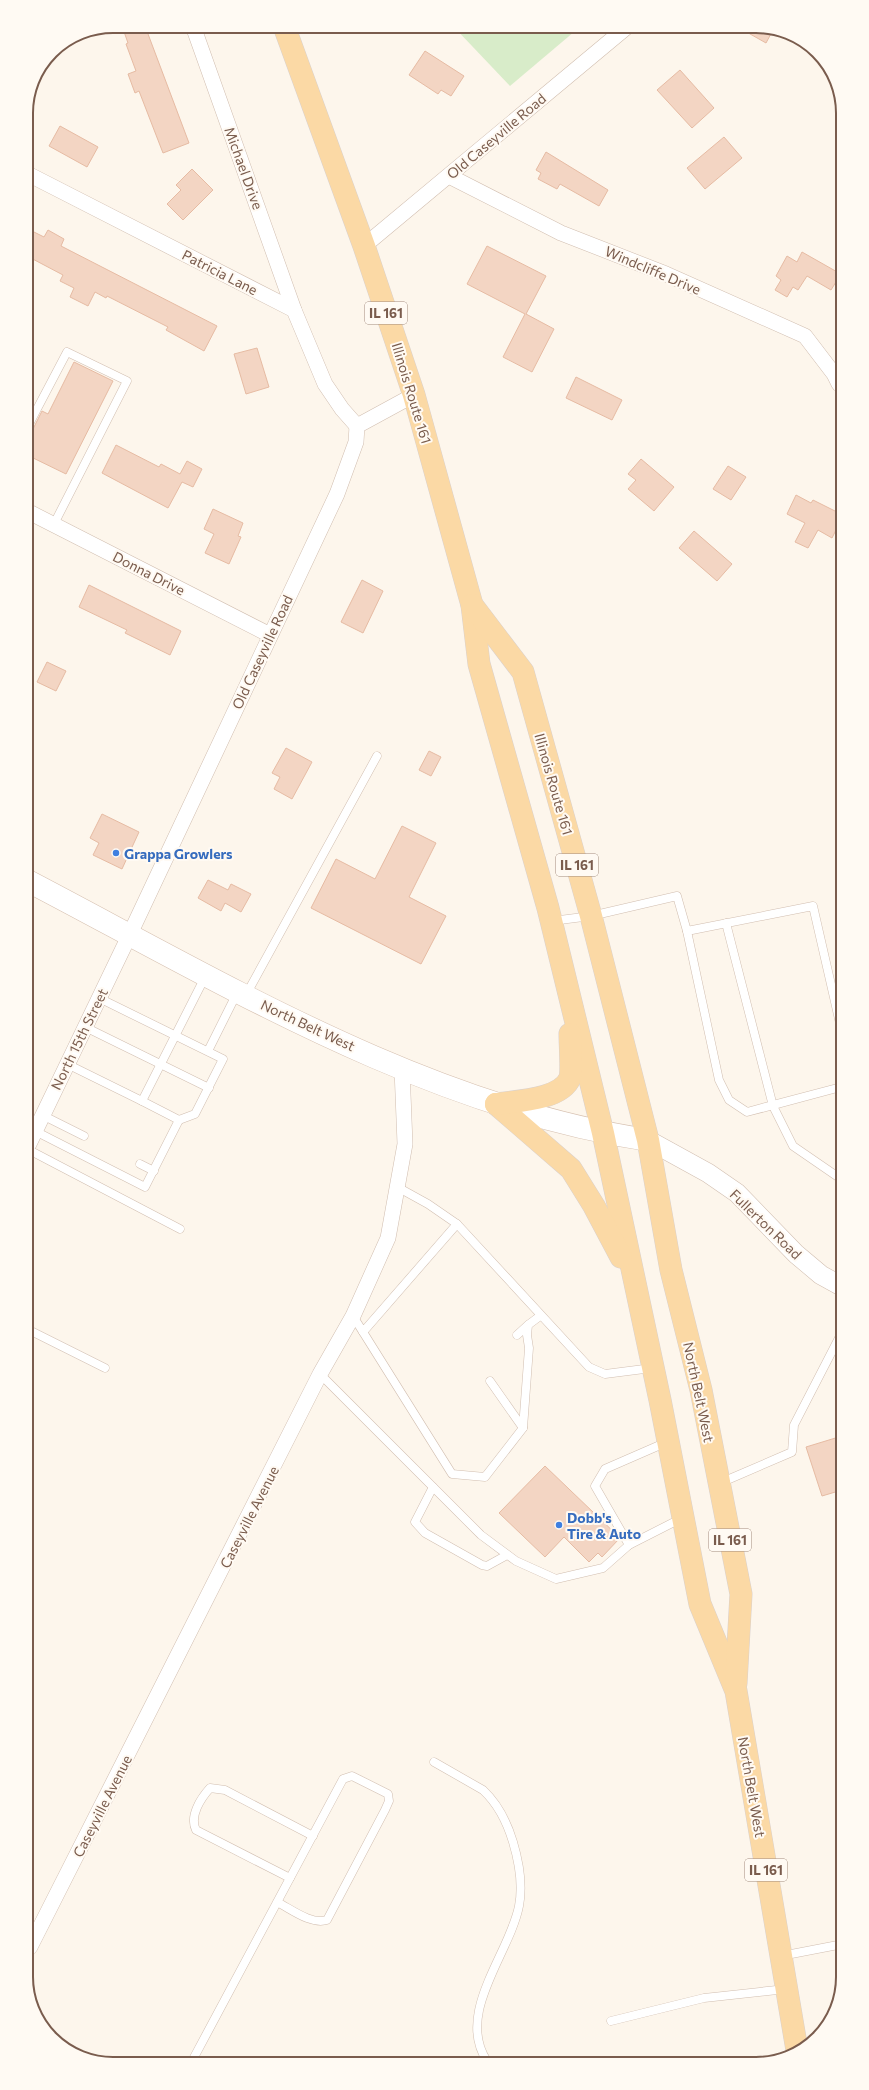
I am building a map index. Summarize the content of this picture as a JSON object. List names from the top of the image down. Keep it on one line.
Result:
{"streets":{"main road":["IL 161","Illinois Route 161","North Belt West"],"street":["Old Caseyville Road","Michael Drive","Windcliffe Drive","Patricia Lane","Donna Drive","North 15th Street","Fullerton Road","Caseyville Avenue"]},"crossings":[["Old Caseyville Road","Windcliffe Drive"],["Old Caseyville Road","Illinois Route 161"],["Old Caseyville Road","Donna Drive"],["Old Caseyville Road","North Belt West"],["Old Caseyville Road","North 15th Street"],["Michael Drive","Patricia Lane"],["Illinois Route 161","North Belt West"],["Illinois Route 161","Fullerton Road"],["North Belt West","North 15th Street"],["North Belt West","Fullerton Road"],["North Belt West","Caseyville Avenue"]],"places":["Grappa Growlers","Dobb's Tire & Auto"]}
